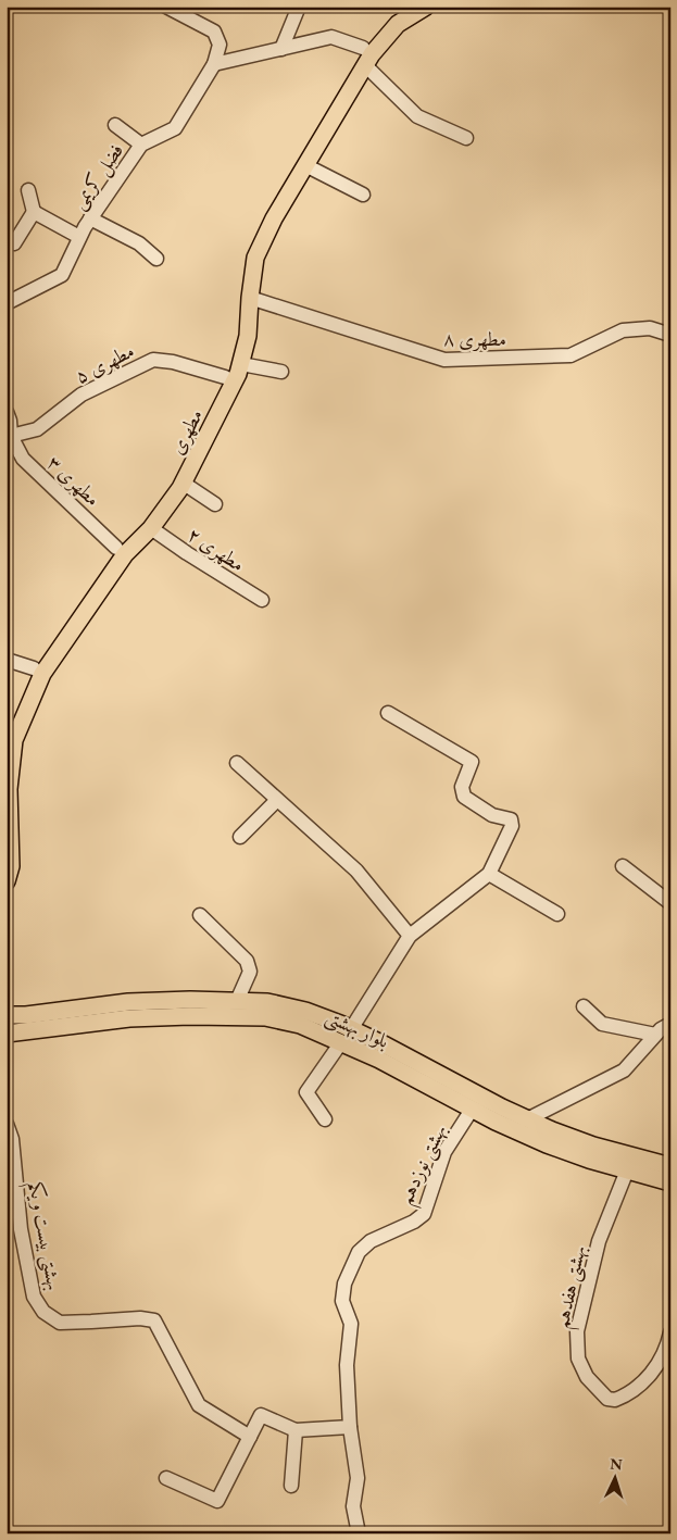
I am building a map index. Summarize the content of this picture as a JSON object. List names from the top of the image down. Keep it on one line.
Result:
{"streets":{"main road":["مطهری","بلوار بهشتی"],"street":["فضل کریمی","مطهری ۸","مطهری ۵","مطهری ۳","مطهری ۲","بهشتی نوزدهم","بهشتی بیست و یکم","بهشتی هفدهم"]},"crossings":[["مطهری ۸","مطهری"],["مطهری ۵","مطهری"],["مطهری ۵","مطهری ۳"],["مطهری","مطهری ۳"],["مطهری","مطهری ۲"],["بلوار بهشتی","بهشتی نوزدهم"],["بلوار بهشتی","بهشتی هفدهم"]],"north":"top"}
